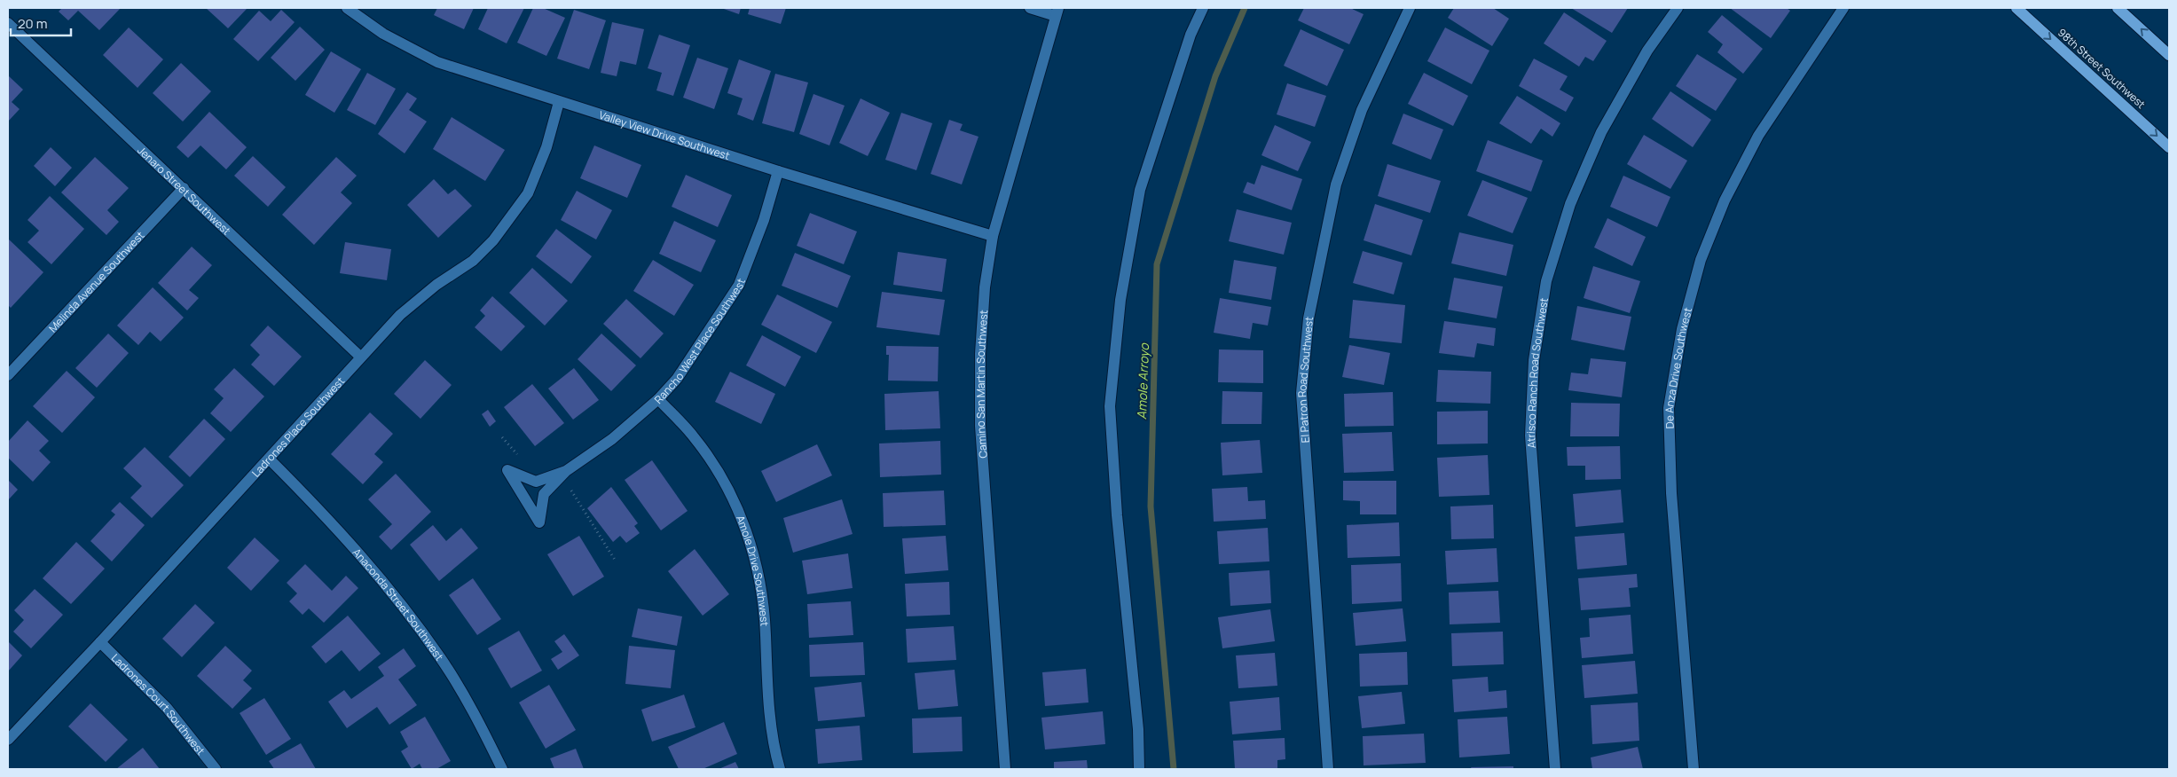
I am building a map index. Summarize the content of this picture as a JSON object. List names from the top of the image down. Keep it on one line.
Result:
{"streets":{"main road":["98th Street Southwest"],"street":["Valley View Drive Southwest","Jenaro Street Southwest","Melinda Avenue Southwest","Rancho West Place Southwest","De Anza Drive Southwest","Atrisco Ranch Road Southwest","El Patron Road Southwest","Camino San Martin Southwest","Ladrones Place Southwest","Amole Drive Southwest","Anaconda Street Southwest","Ladrones Court Southwest"]},"crossings":[["Valley View Drive Southwest","Rancho West Place Southwest"],["Valley View Drive Southwest","Camino San Martin Southwest"],["Valley View Drive Southwest","Ladrones Place Southwest"],["Jenaro Street Southwest","Melinda Avenue Southwest"],["Jenaro Street Southwest","Ladrones Place Southwest"],["Rancho West Place Southwest","Amole Drive Southwest"],["Ladrones Place Southwest","Anaconda Street Southwest"],["Ladrones Place Southwest","Ladrones Court Southwest"]],"water":["Amole Arroyo"],"scale_bar":"20 m"}
